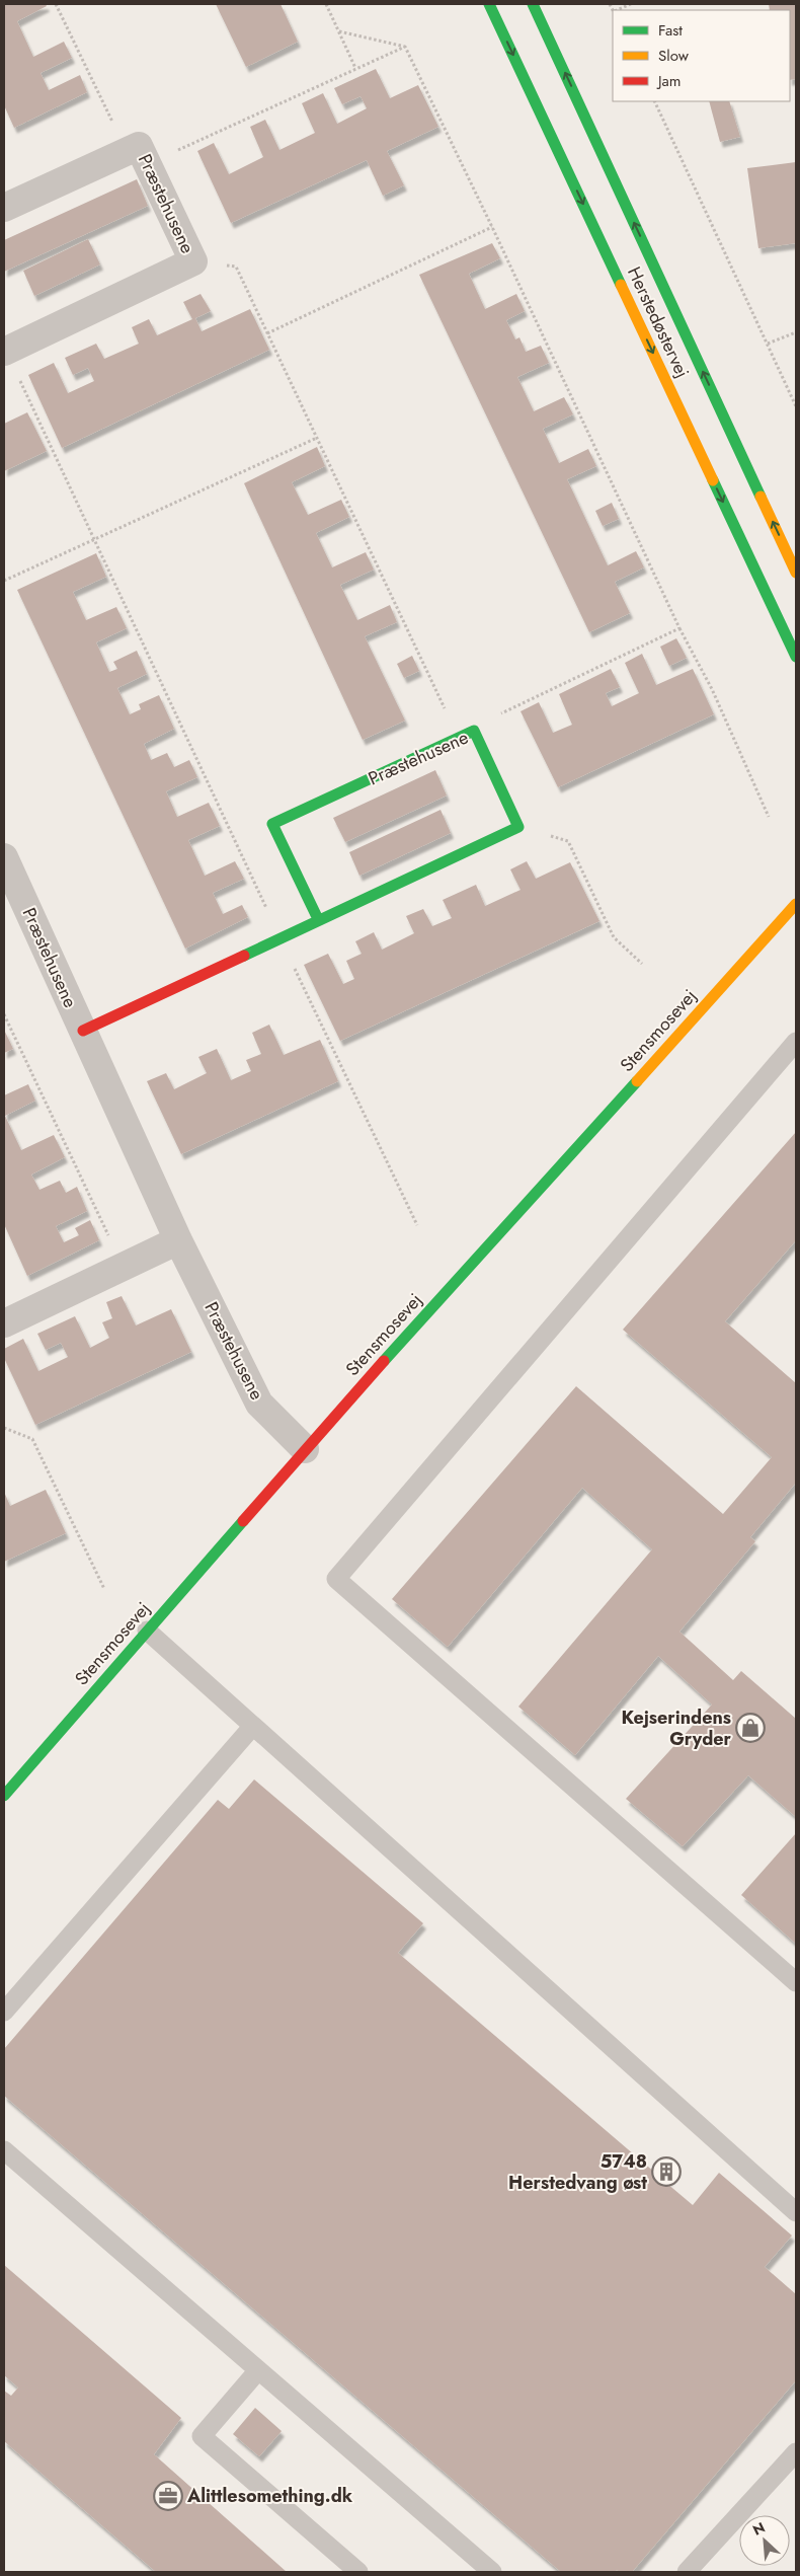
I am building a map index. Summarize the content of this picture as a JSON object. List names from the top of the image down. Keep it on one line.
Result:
{"streets":{"street":["Præstehusene","Herstedøstervej","Stensmosevej"]},"crossings":[["Præstehusene","Stensmosevej"]],"places":{"shop":["Kejserindens Gryder"],"building":["5748 Herstedvang øst"],"office":["Alittlesomething.dk"]},"legend":["Fast","Slow","Jam"],"north":"top left"}
